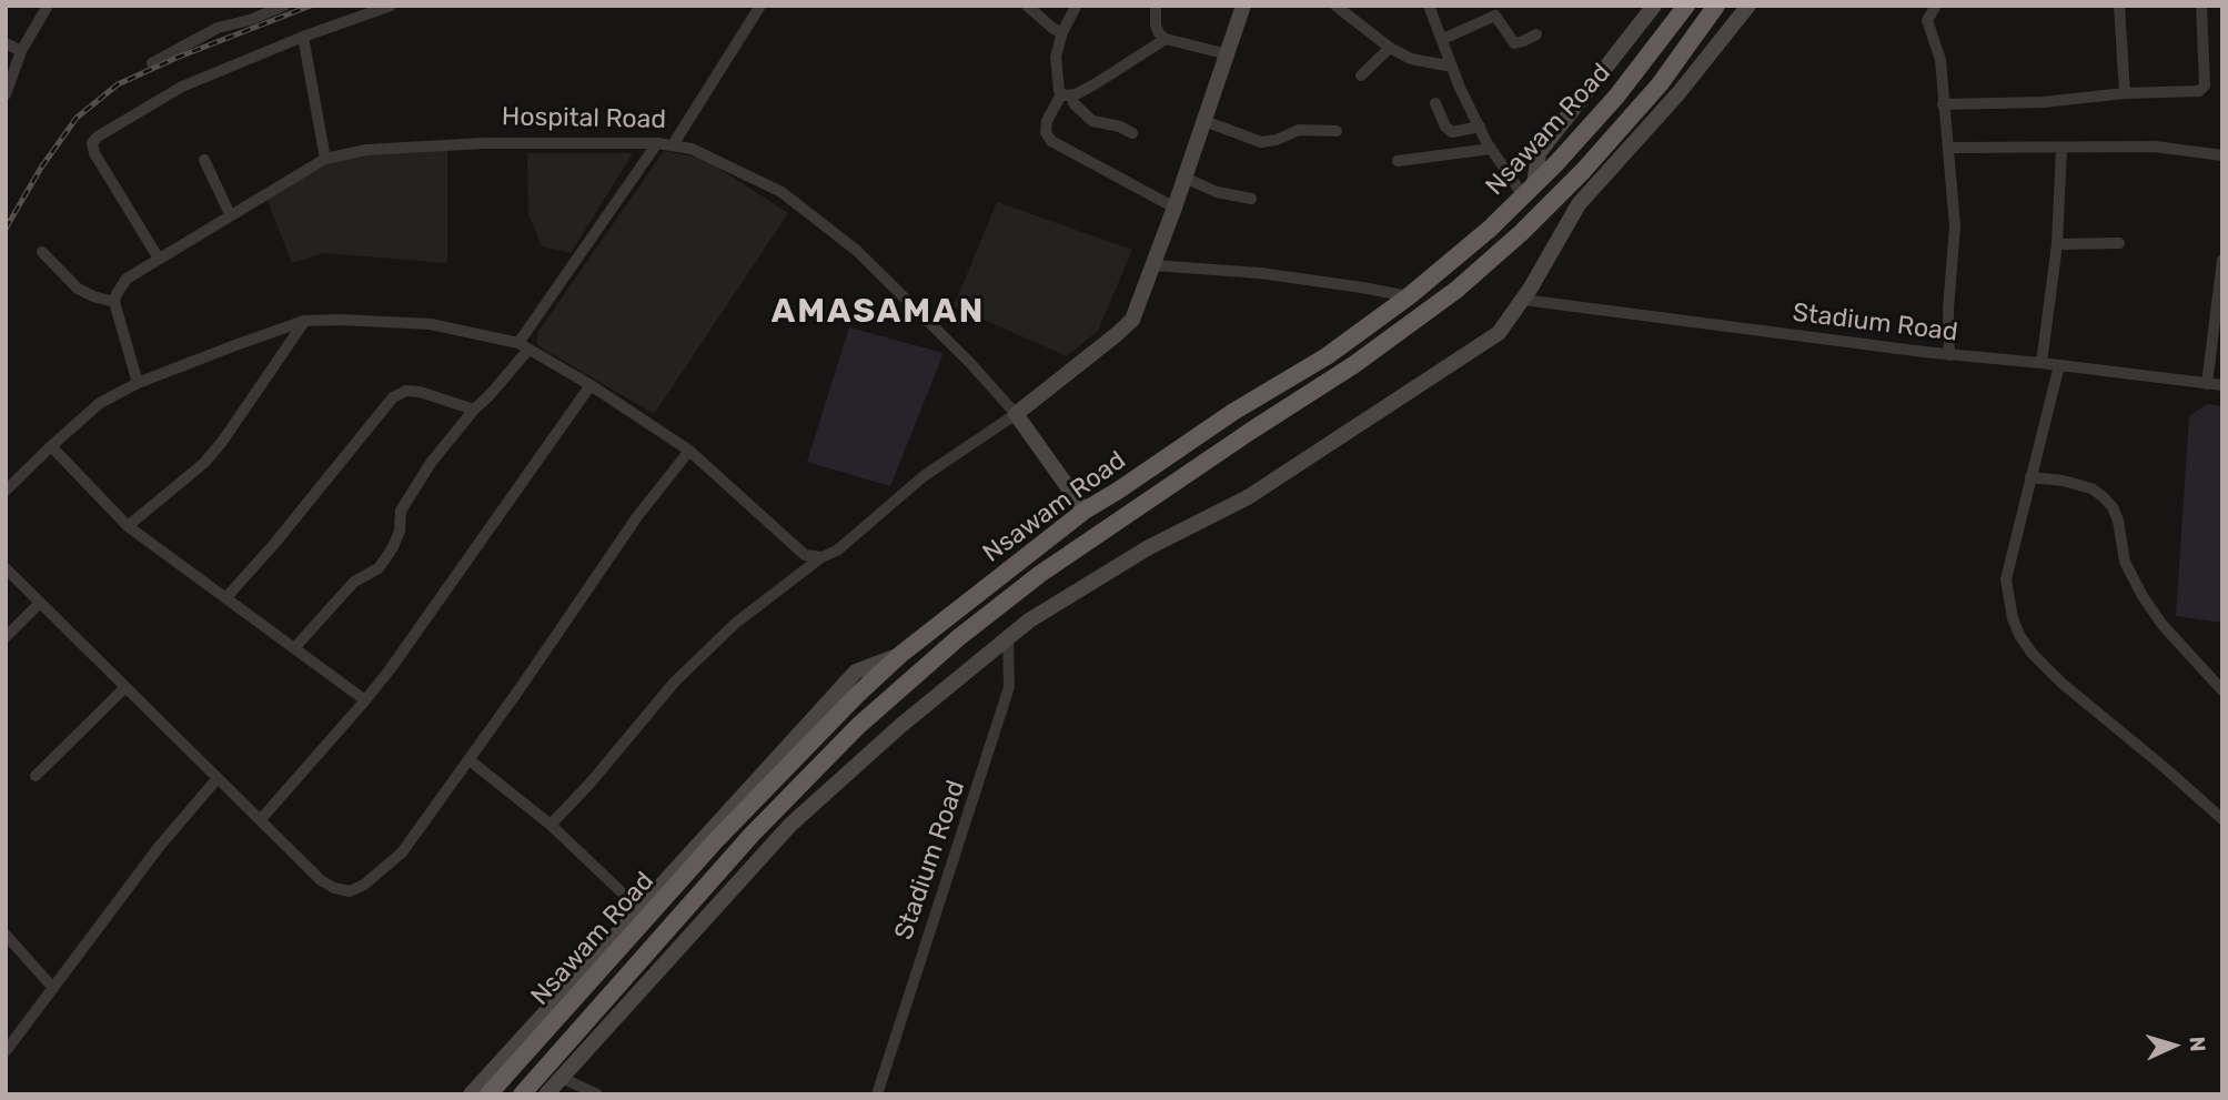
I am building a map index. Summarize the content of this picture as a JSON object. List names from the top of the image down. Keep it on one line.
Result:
{"streets":{"highway":["Nsawam Road"],"main road":["Hospital Road"],"street":["Stadium Road"]},"crossings":[["Hospital Road","Nsawam Road"]],"districts":["AMASAMAN"],"north":"right"}
